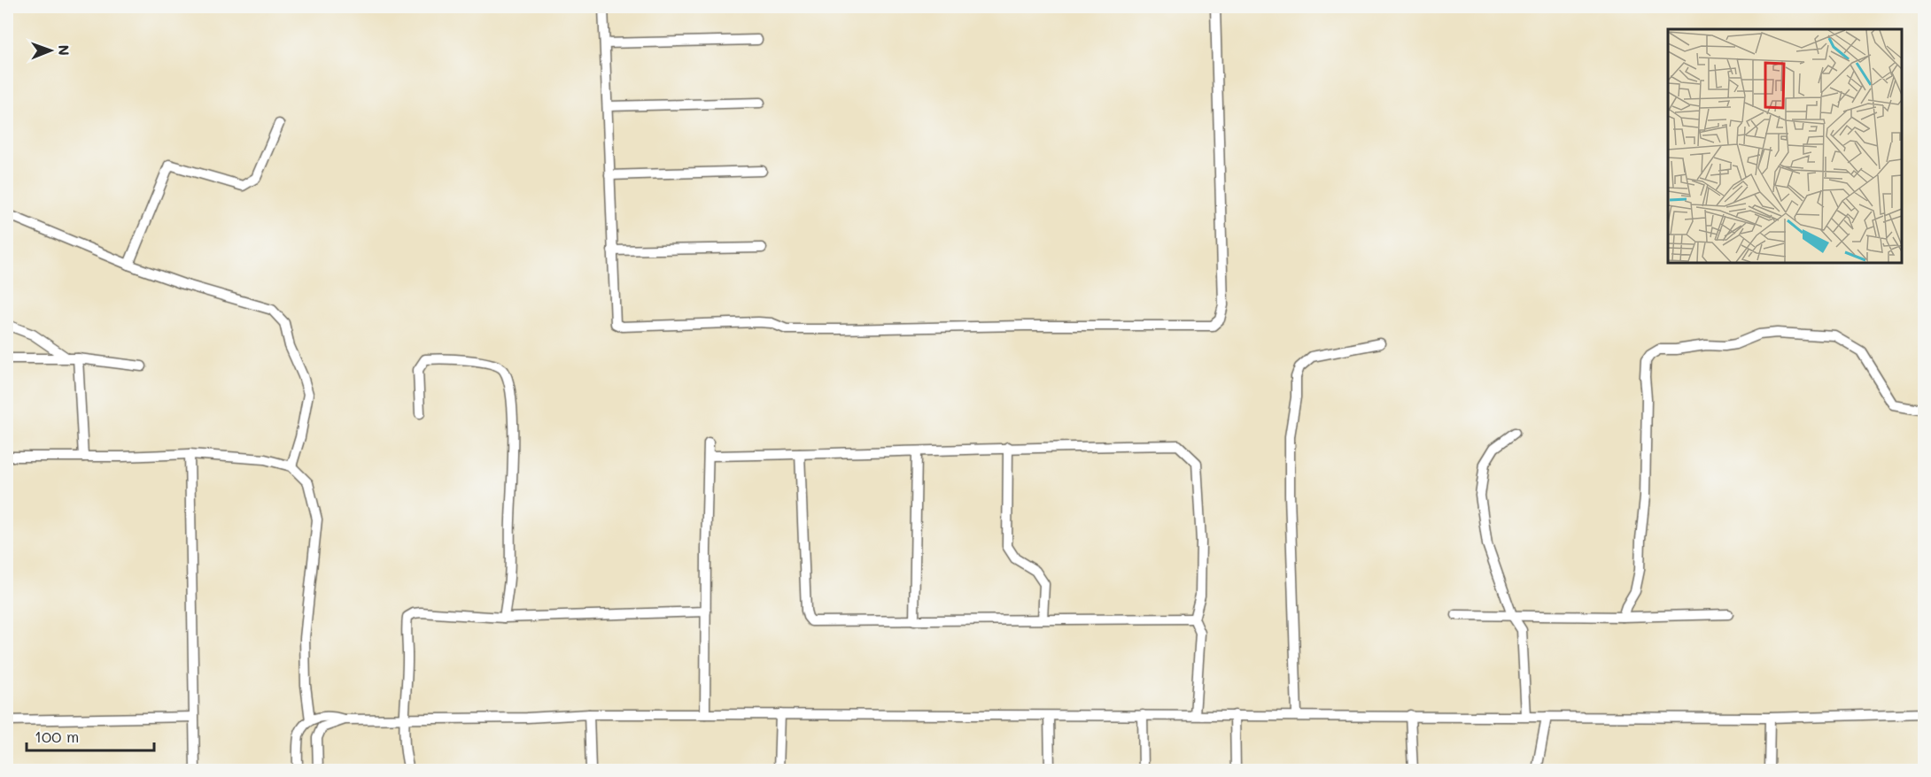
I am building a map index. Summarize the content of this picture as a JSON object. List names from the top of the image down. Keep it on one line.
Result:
{"scale_bar":"100 m","north":"right"}
